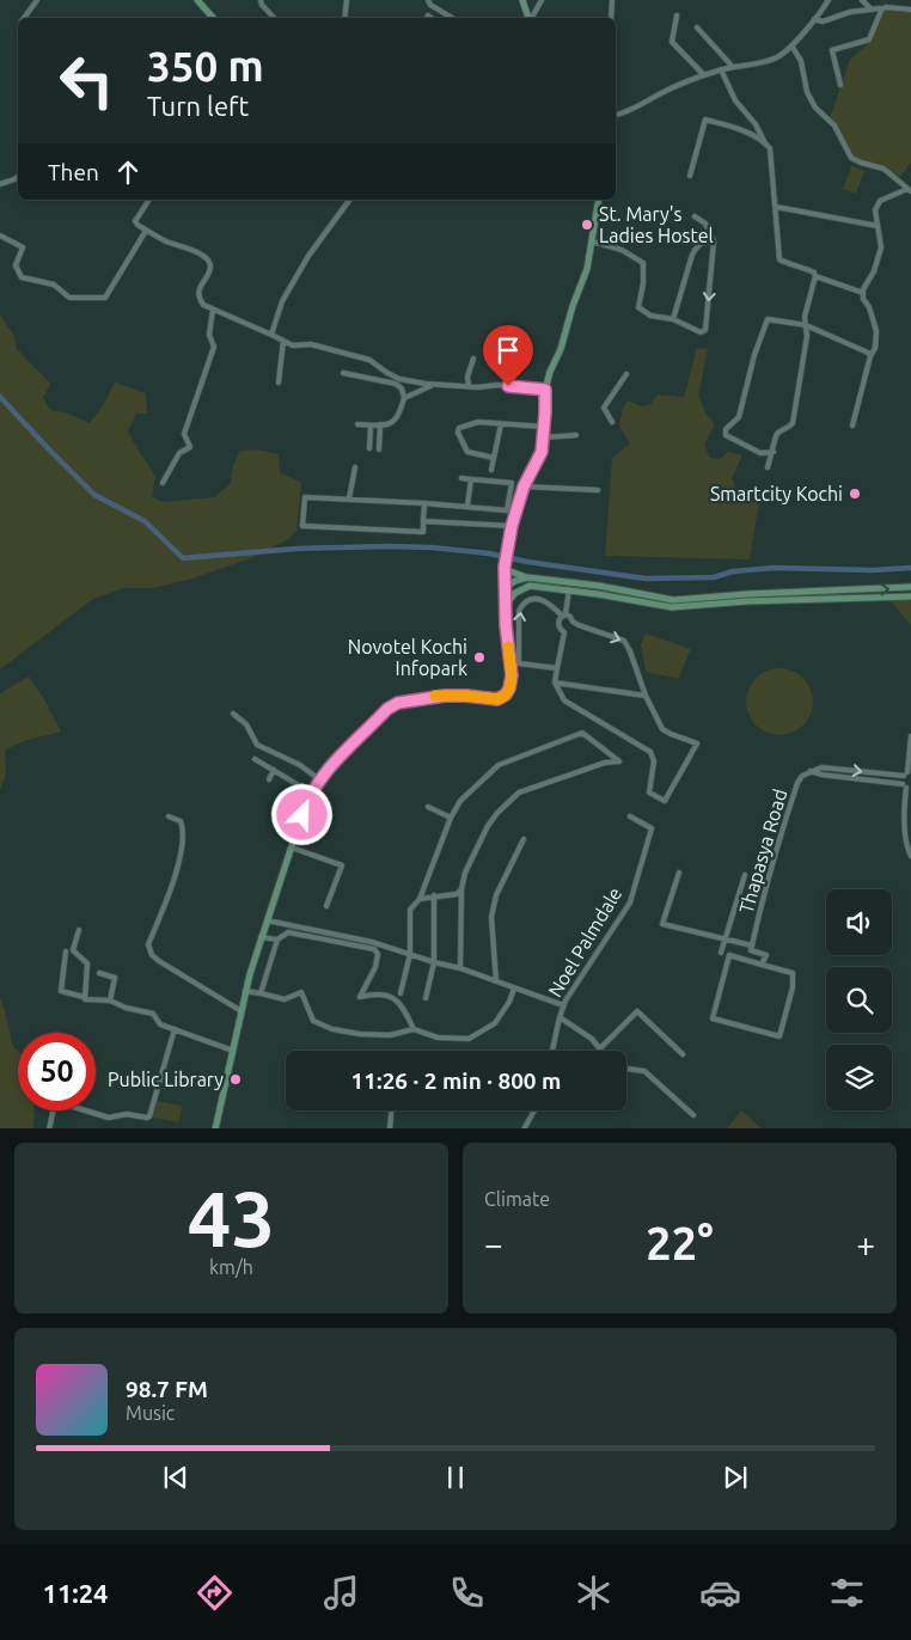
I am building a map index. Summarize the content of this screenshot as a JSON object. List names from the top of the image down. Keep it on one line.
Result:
{"streets":{"street":["Thapasya Road","Noel Palmdale"]},"places":["St. Mary's Ladies Hostel","Smartcity Kochi","Novotel Kochi Infopark","Public Library"],"page":{"turn":["350 m","Turn left"],"then":"Then","limit":"50","trip":"11:26 · 2 min · 800 m","tile":[["43","km/h"],"Climate"],"heat":["−","22°","+"],"song":["98.7 FM","Music"],"tabs":"11:24"}}
